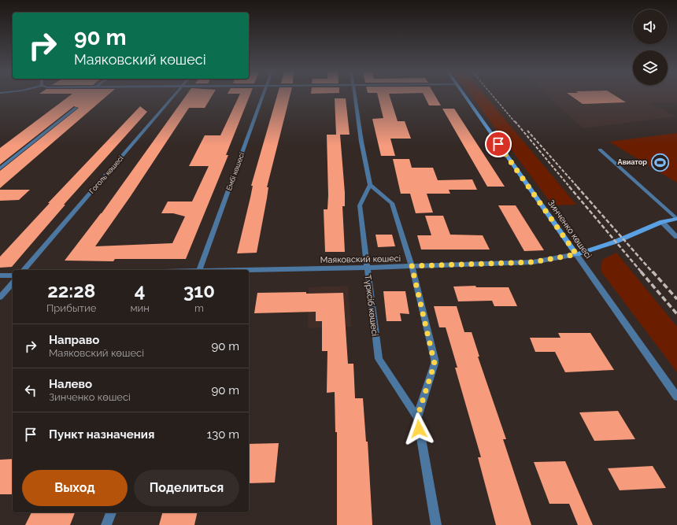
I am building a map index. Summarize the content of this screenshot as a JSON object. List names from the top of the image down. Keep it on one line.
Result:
{"streets":{"main road":["Зинченко көшесі"],"street":["Ембі көшесі","Гоголь көшесі","Маяковский көшесі","Түрксіб көшесі"]},"crossings":[["Зинченко көшесі","Маяковский көшесі"],["Маяковский көшесі","Түрксіб көшесі"]],"places":{"sports":["Авиатор"]},"page":{"turn":["90 m","Маяковский көшесі"],"eta":["22:28","Прибытие","4","мин","310","m"],"list":[{"name":"Направо","note":"Маяковский көшесі","value":"90 m"},{"name":"Налево","note":"Зинченко көшесі","value":"90 m"},{"name":"Пункт назначения","value":"130 m"}],"buttons":["Выход","Поделиться"]}}
